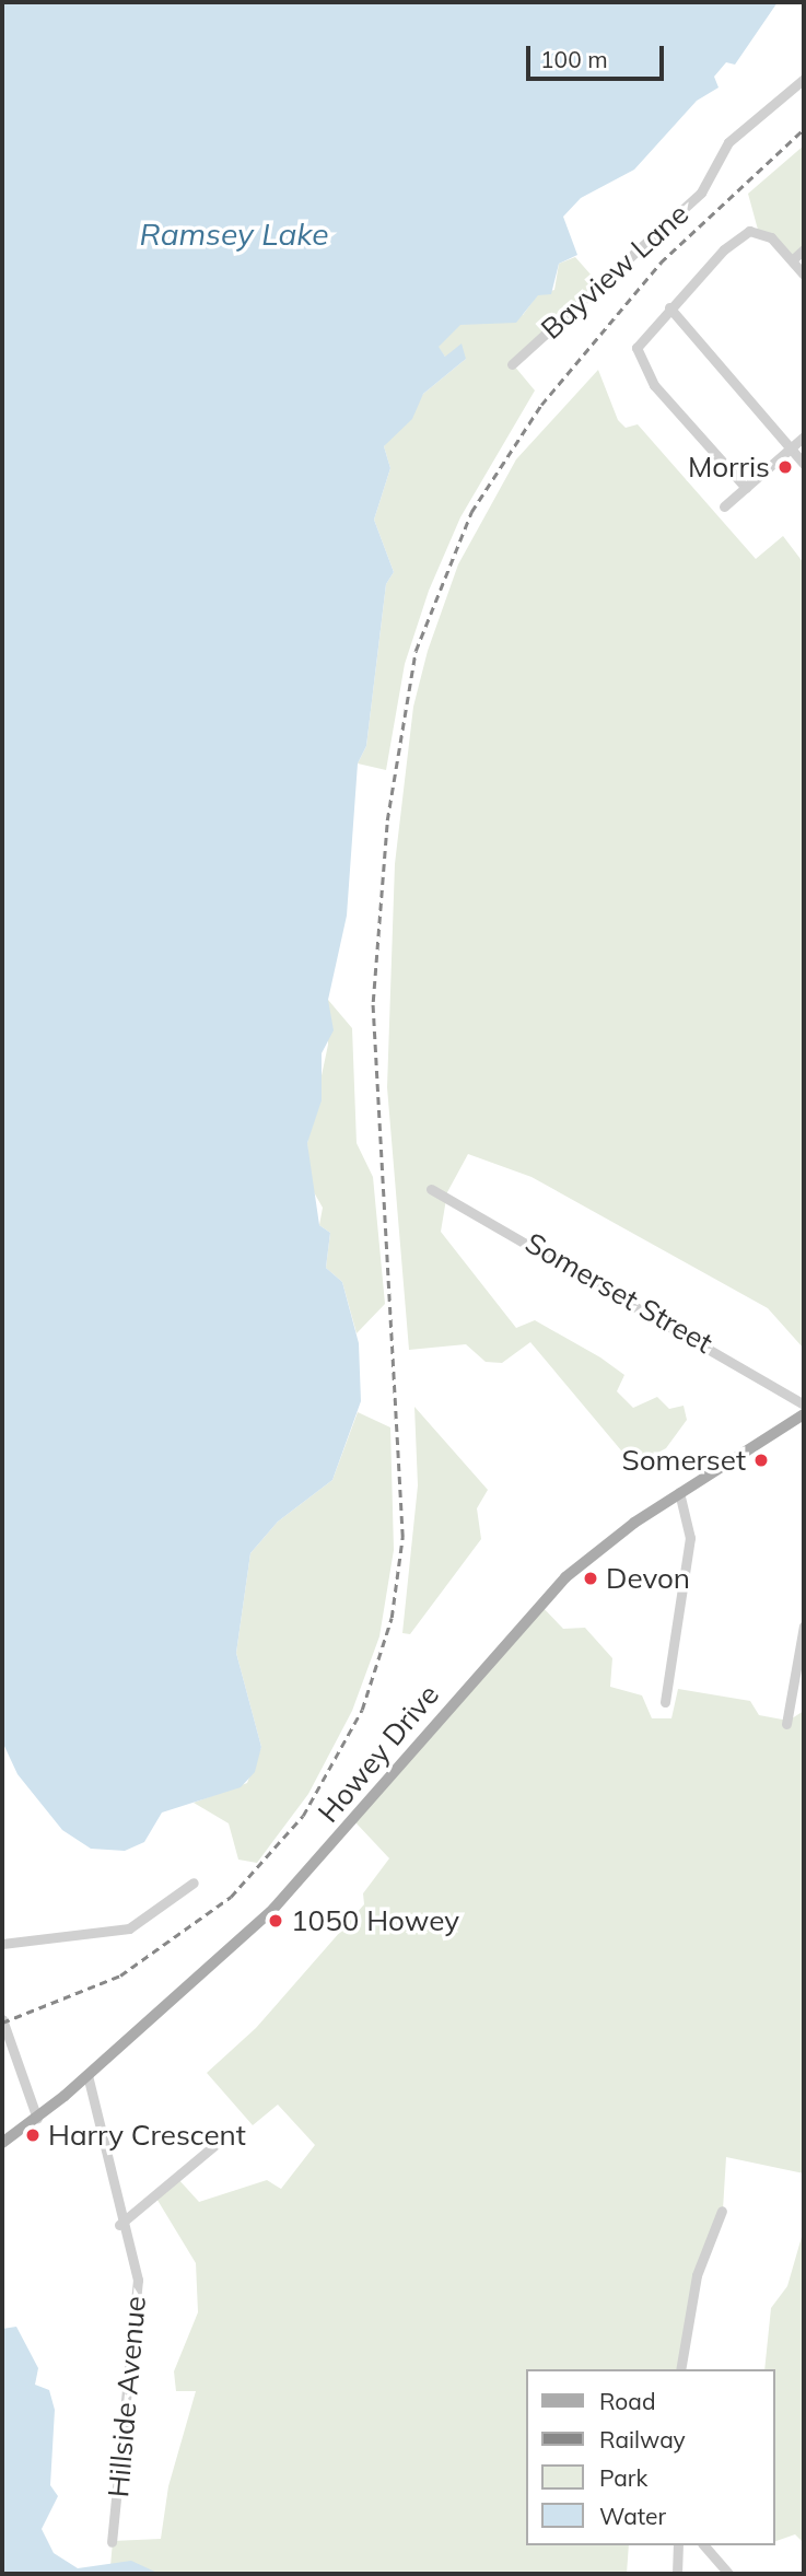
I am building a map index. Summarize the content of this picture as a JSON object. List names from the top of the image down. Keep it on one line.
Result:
{"streets":{"main road":["Howey Drive"],"street":["Bayview Lane","Somerset Street","Hillside Avenue"]},"crossings":[["Howey Drive","Hillside Avenue"]],"water":["Ramsey Lake"],"places":["Morris","Somerset","Devon","1050 Howey","Harry Crescent"],"legend":["Road","Railway","Park","Water"],"scale_bar":"100 m"}
